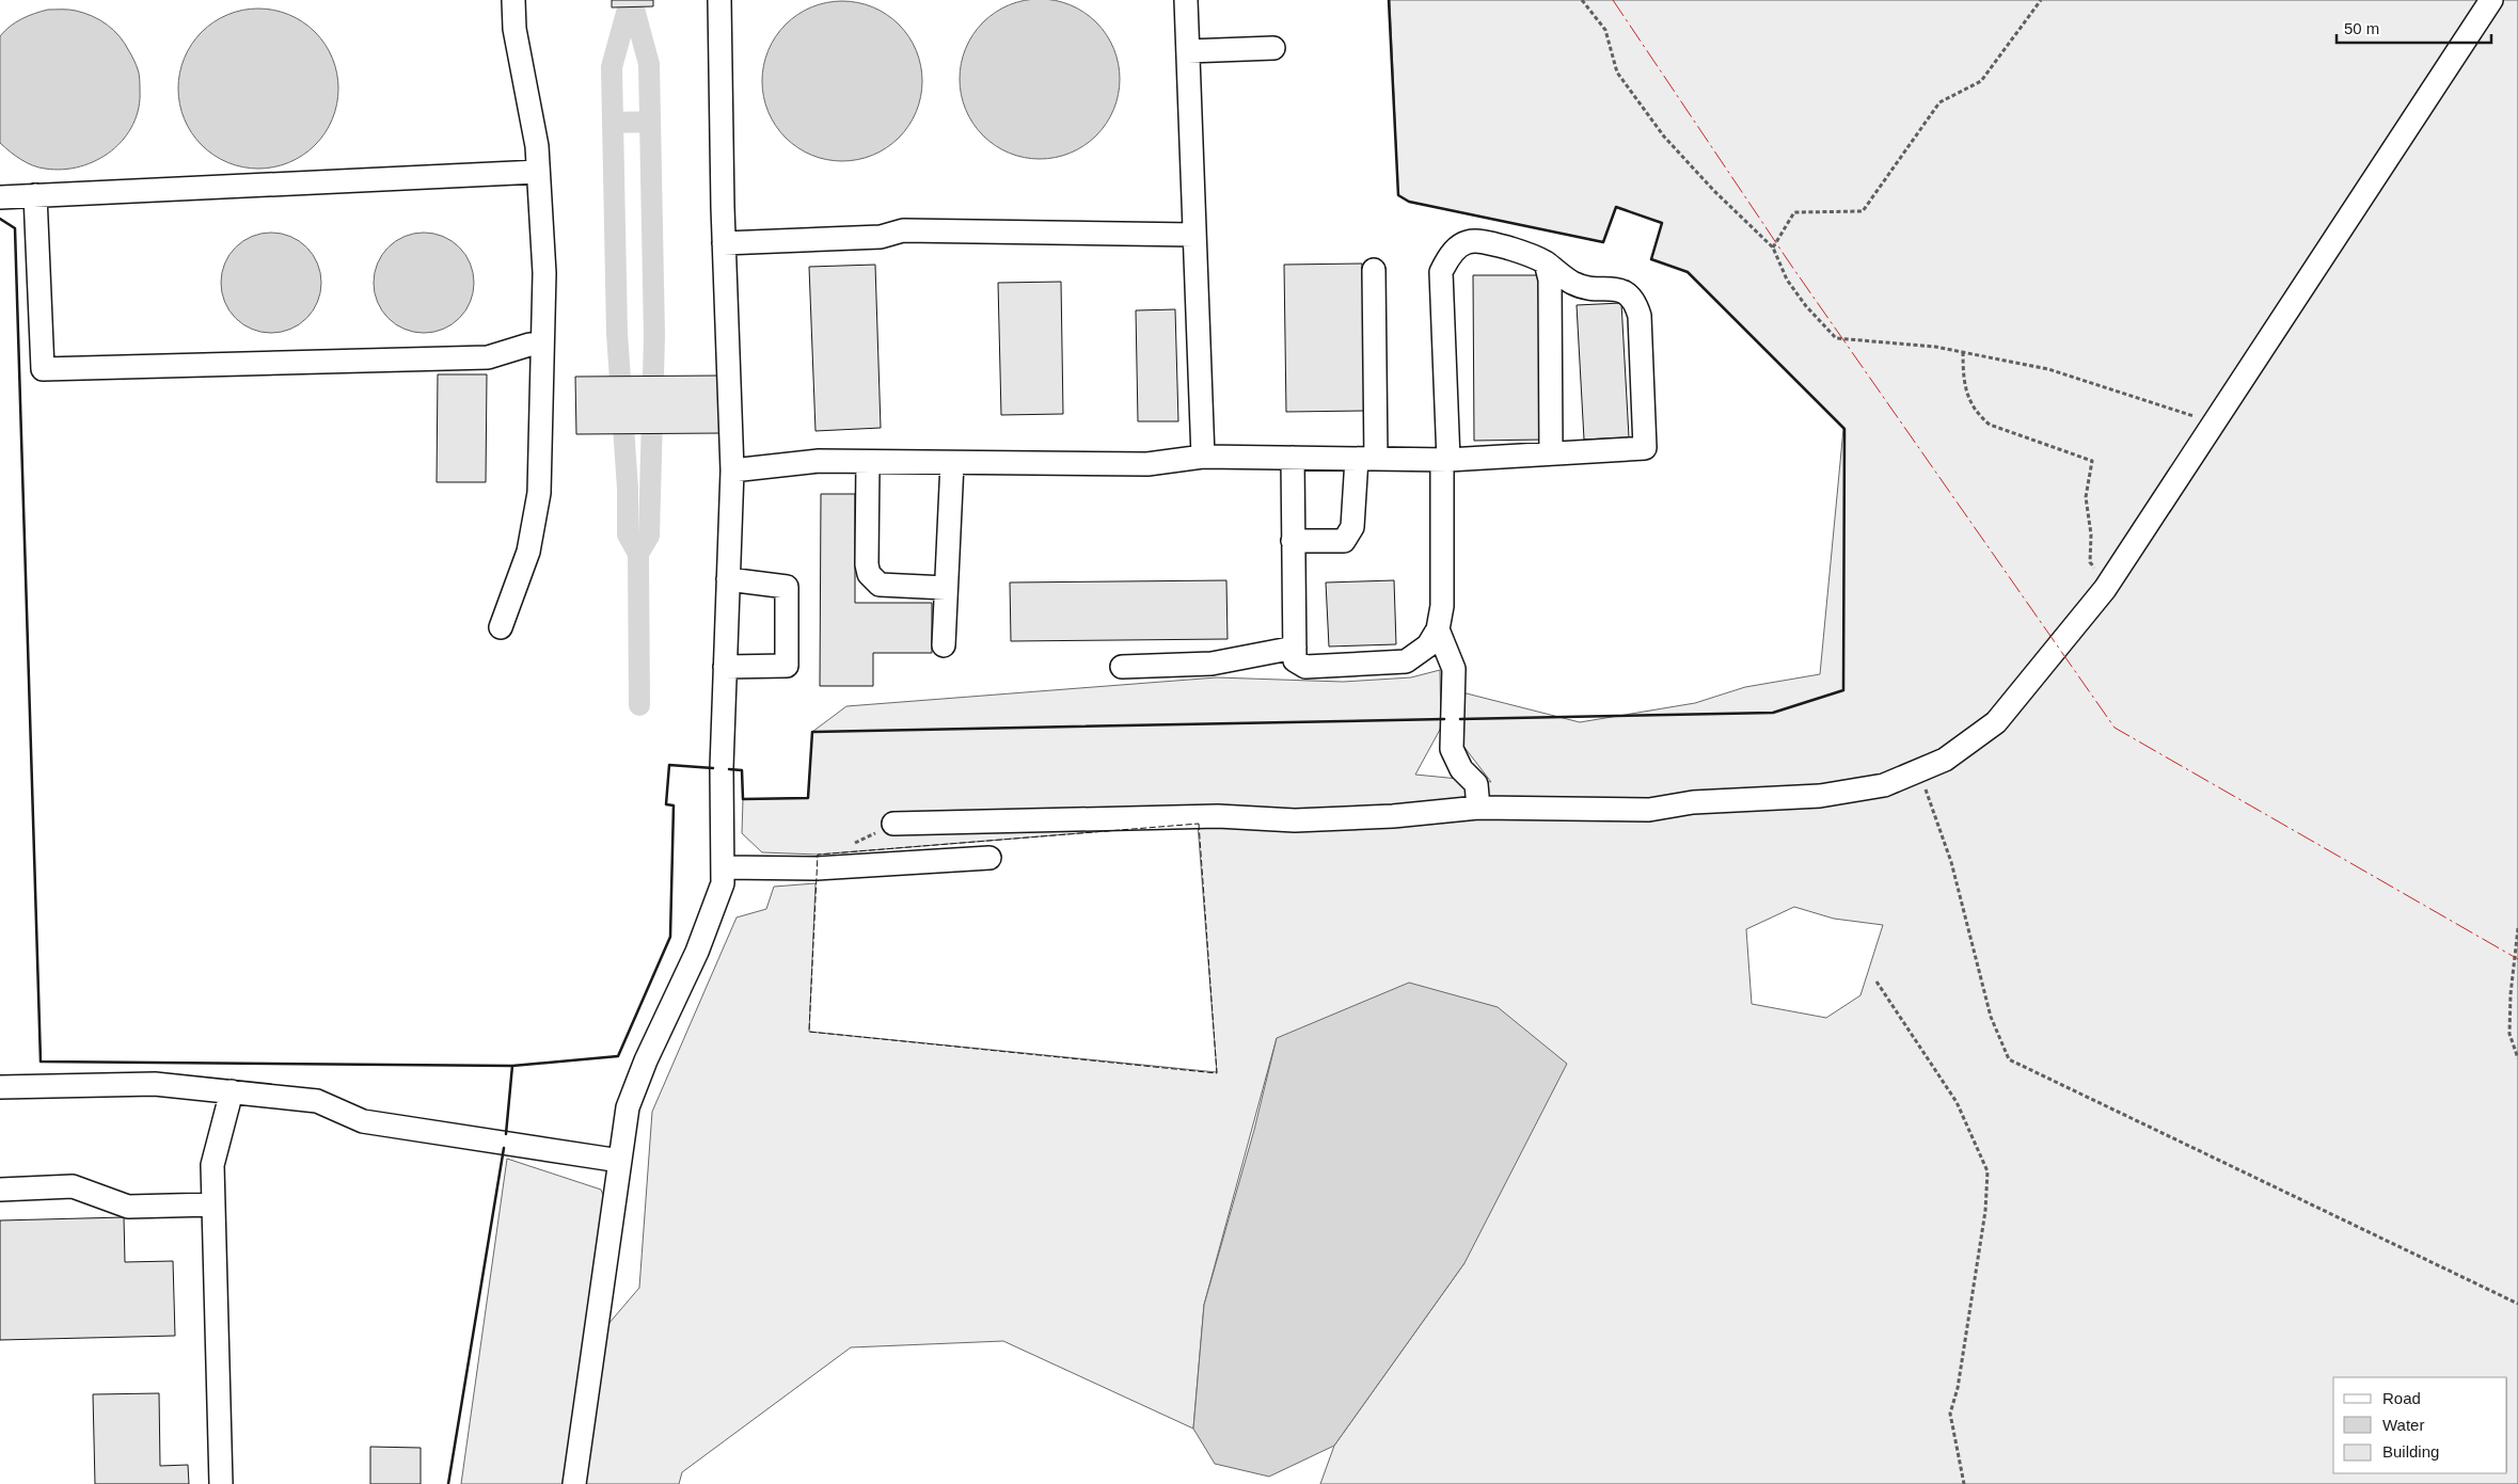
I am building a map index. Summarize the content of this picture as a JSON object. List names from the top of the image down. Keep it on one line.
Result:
{"legend":["Road","Water","Building"],"scale_bar":"50 m"}
